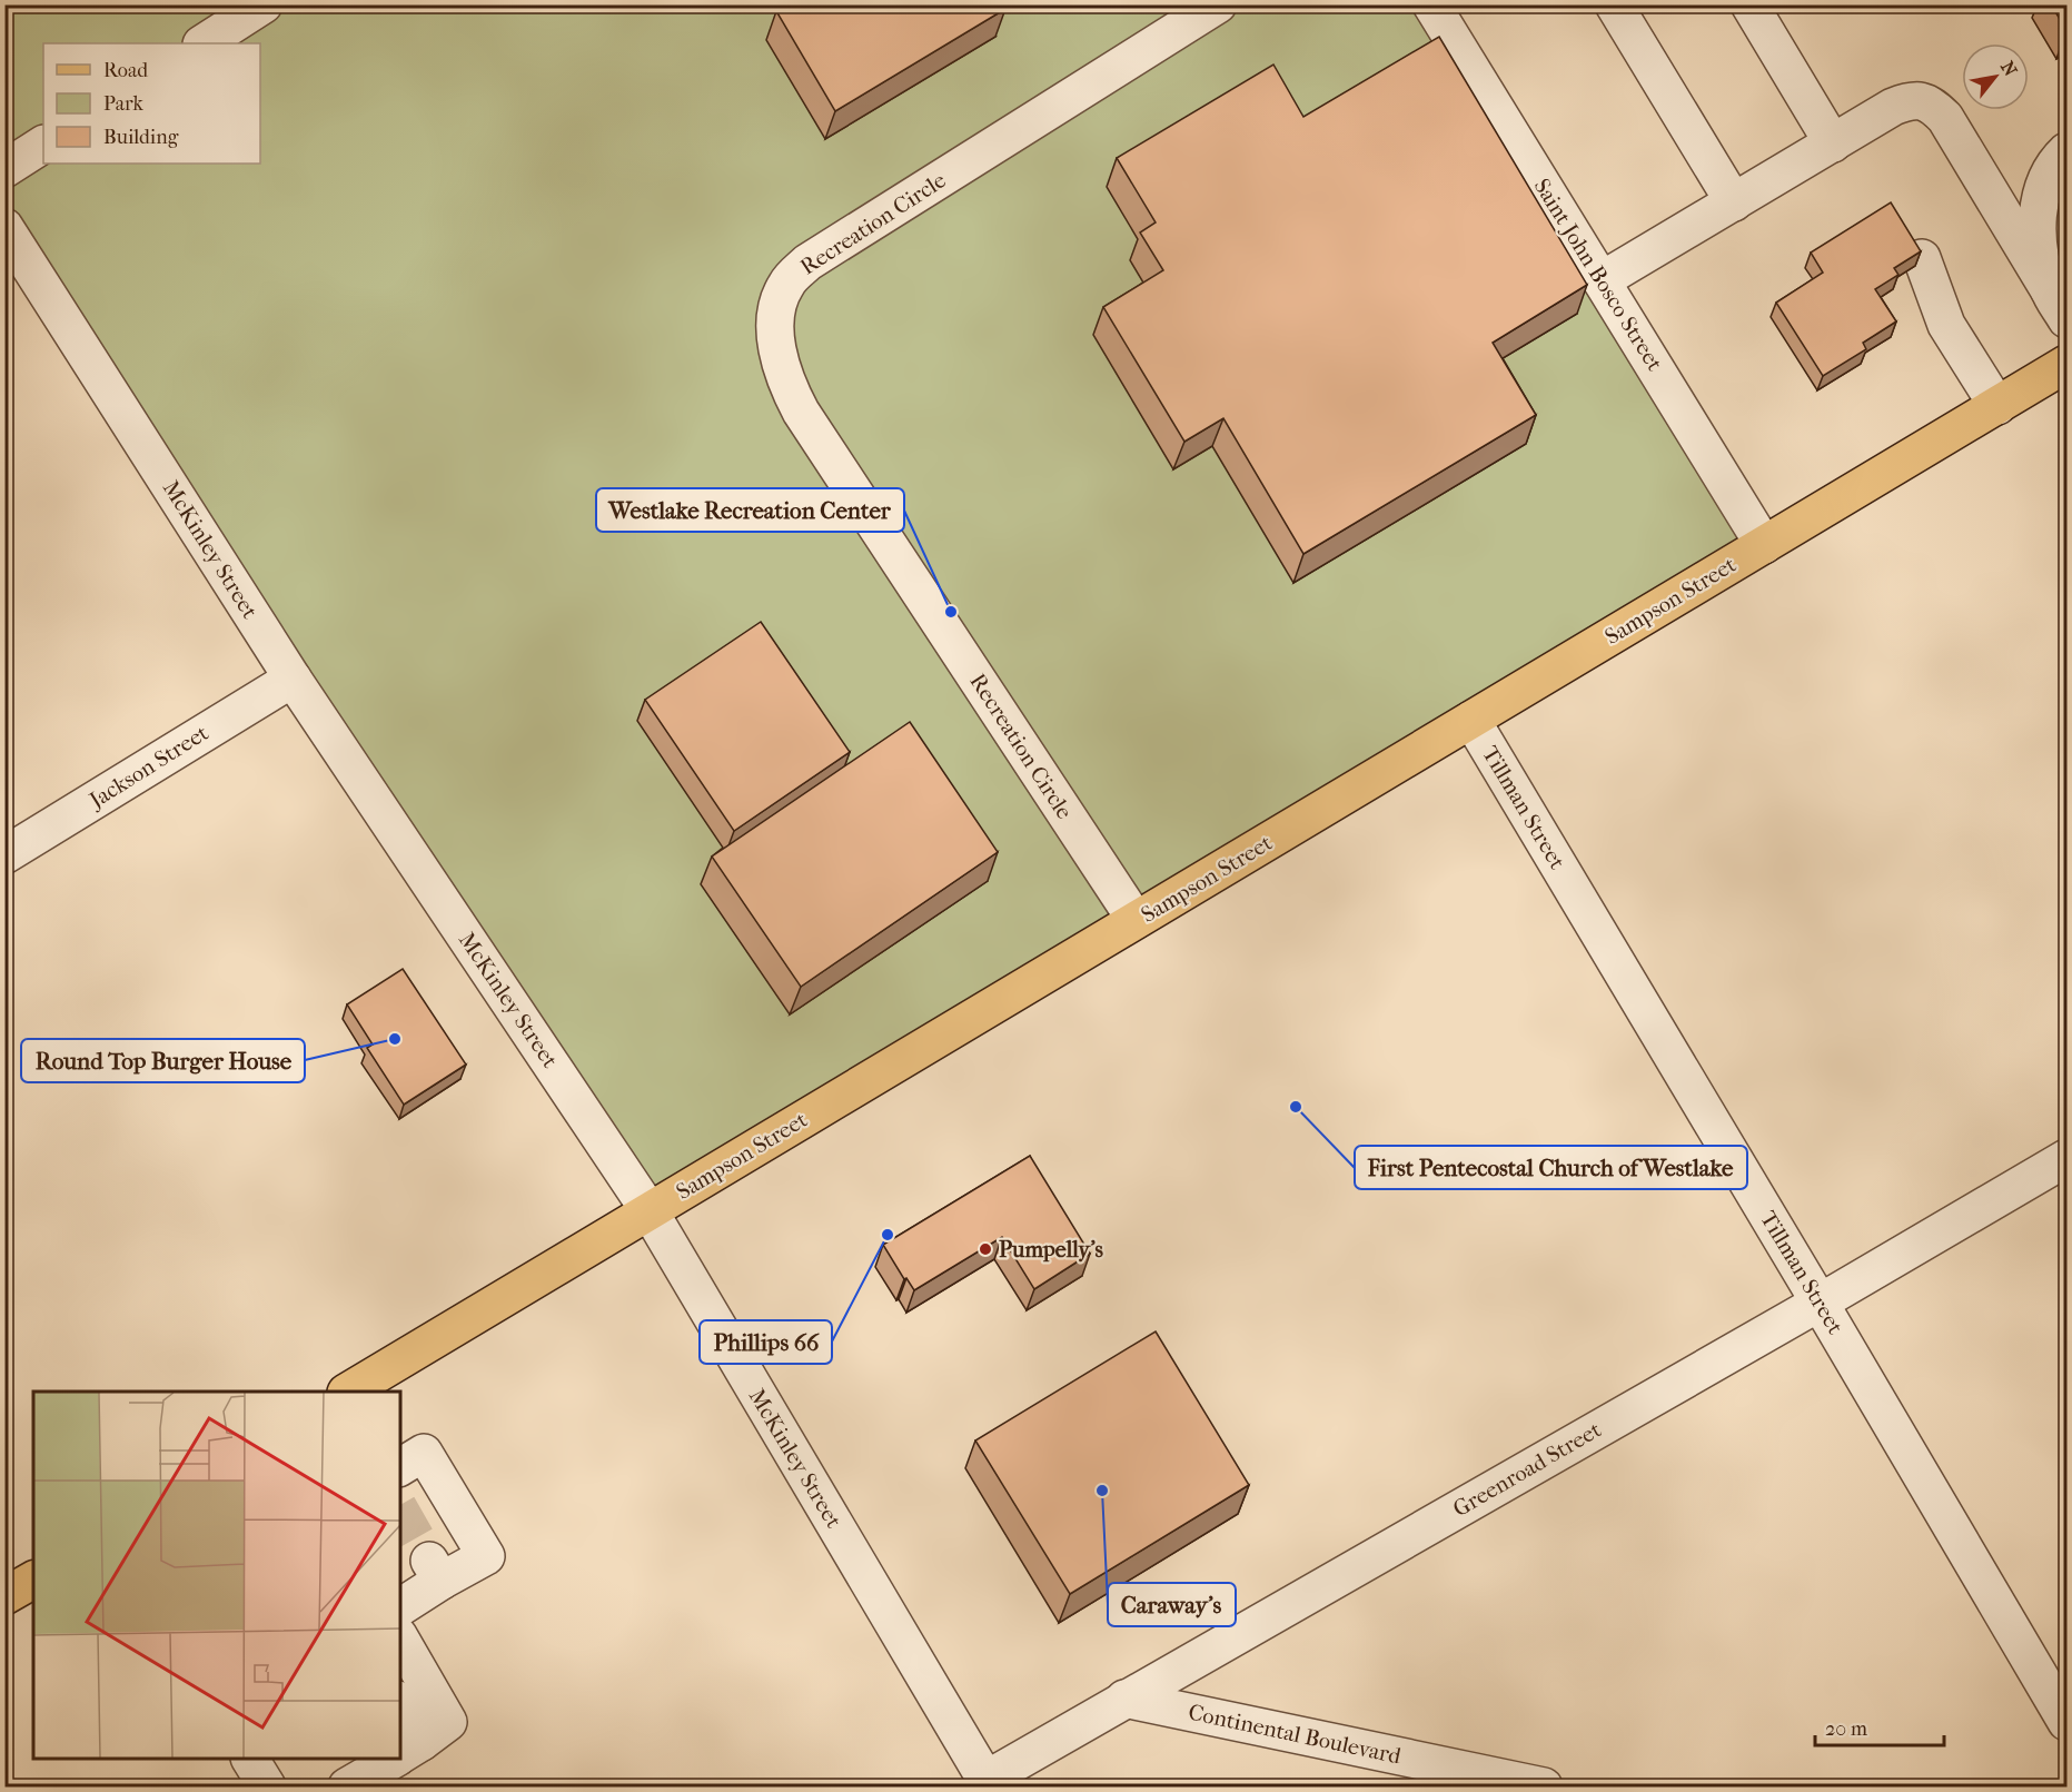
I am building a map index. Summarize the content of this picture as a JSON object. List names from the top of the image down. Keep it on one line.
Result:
{"streets":{"main road":["Sampson Street"],"street":["Recreation Circle","Saint John Bosco Street","McKinley Street","Jackson Street","Tillman Street","Greenroad Street","Continental Boulevard"]},"crossings":[["Recreation Circle","Sampson Street"],["Saint John Bosco Street","Sampson Street"],["McKinley Street","Sampson Street"],["McKinley Street","Jackson Street"],["McKinley Street","Greenroad Street"],["Sampson Street","Tillman Street"],["Tillman Street","Greenroad Street"],["Greenroad Street","Continental Boulevard"]],"places":["Westlake Recreation Center","Round Top Burger House","First Pentecostal Church of Westlake","Phillips 66","Pumpelly's","Caraway's"],"legend":["Road","Park","Building"],"scale_bar":"20 m","north":"top right"}
